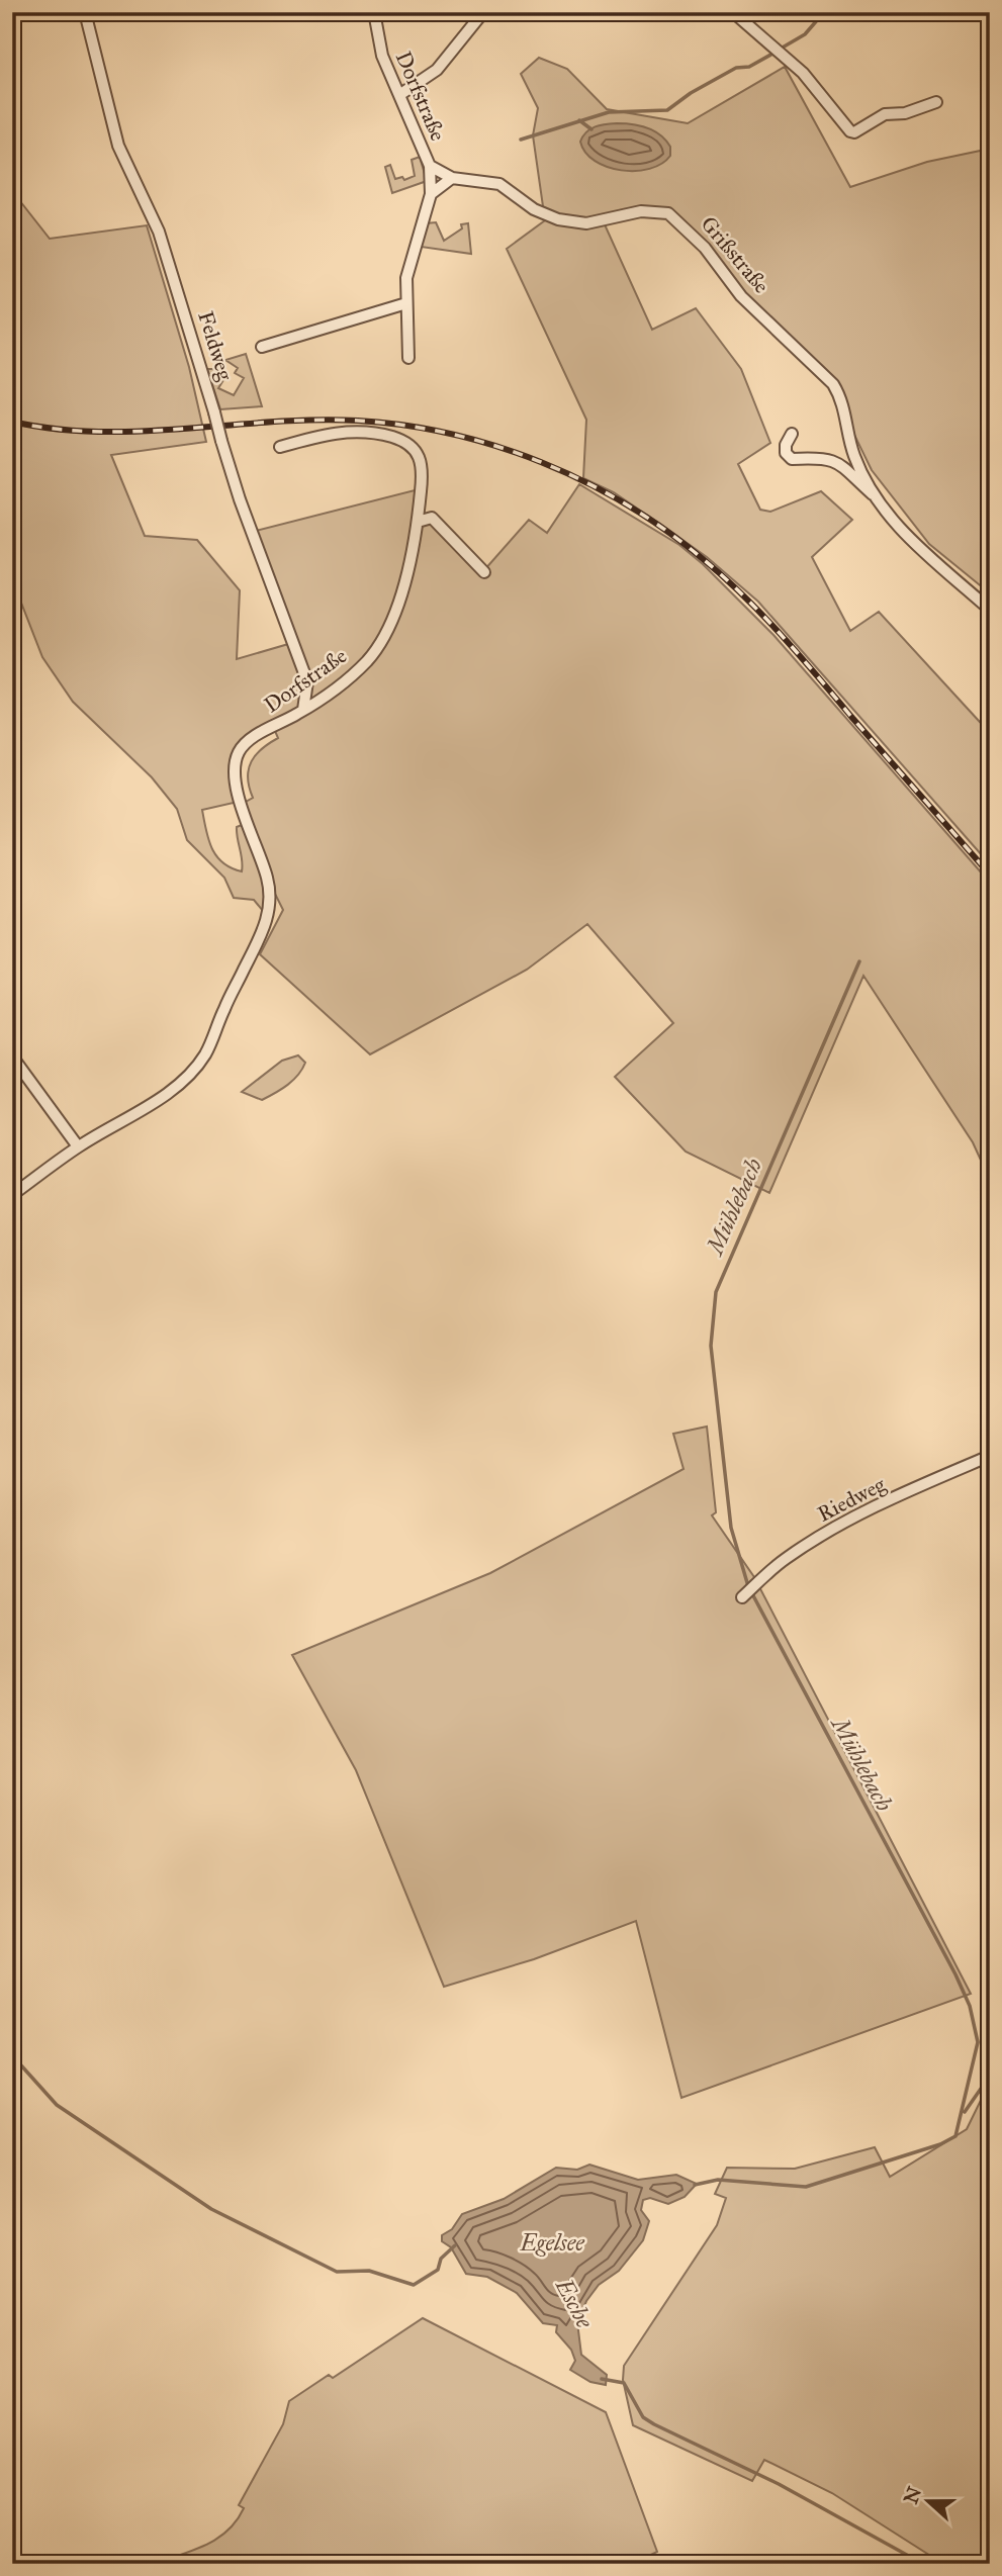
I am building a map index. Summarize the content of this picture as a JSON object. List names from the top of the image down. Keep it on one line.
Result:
{"streets":{"street":["Dorfstraße","Grißstraße","Feldweg","Riedweg"]},"crossings":[["Dorfstraße","Grißstraße"],["Dorfstraße","Feldweg"]],"water":["Mühlebach","Egelsee","Esche"],"north":"left"}
